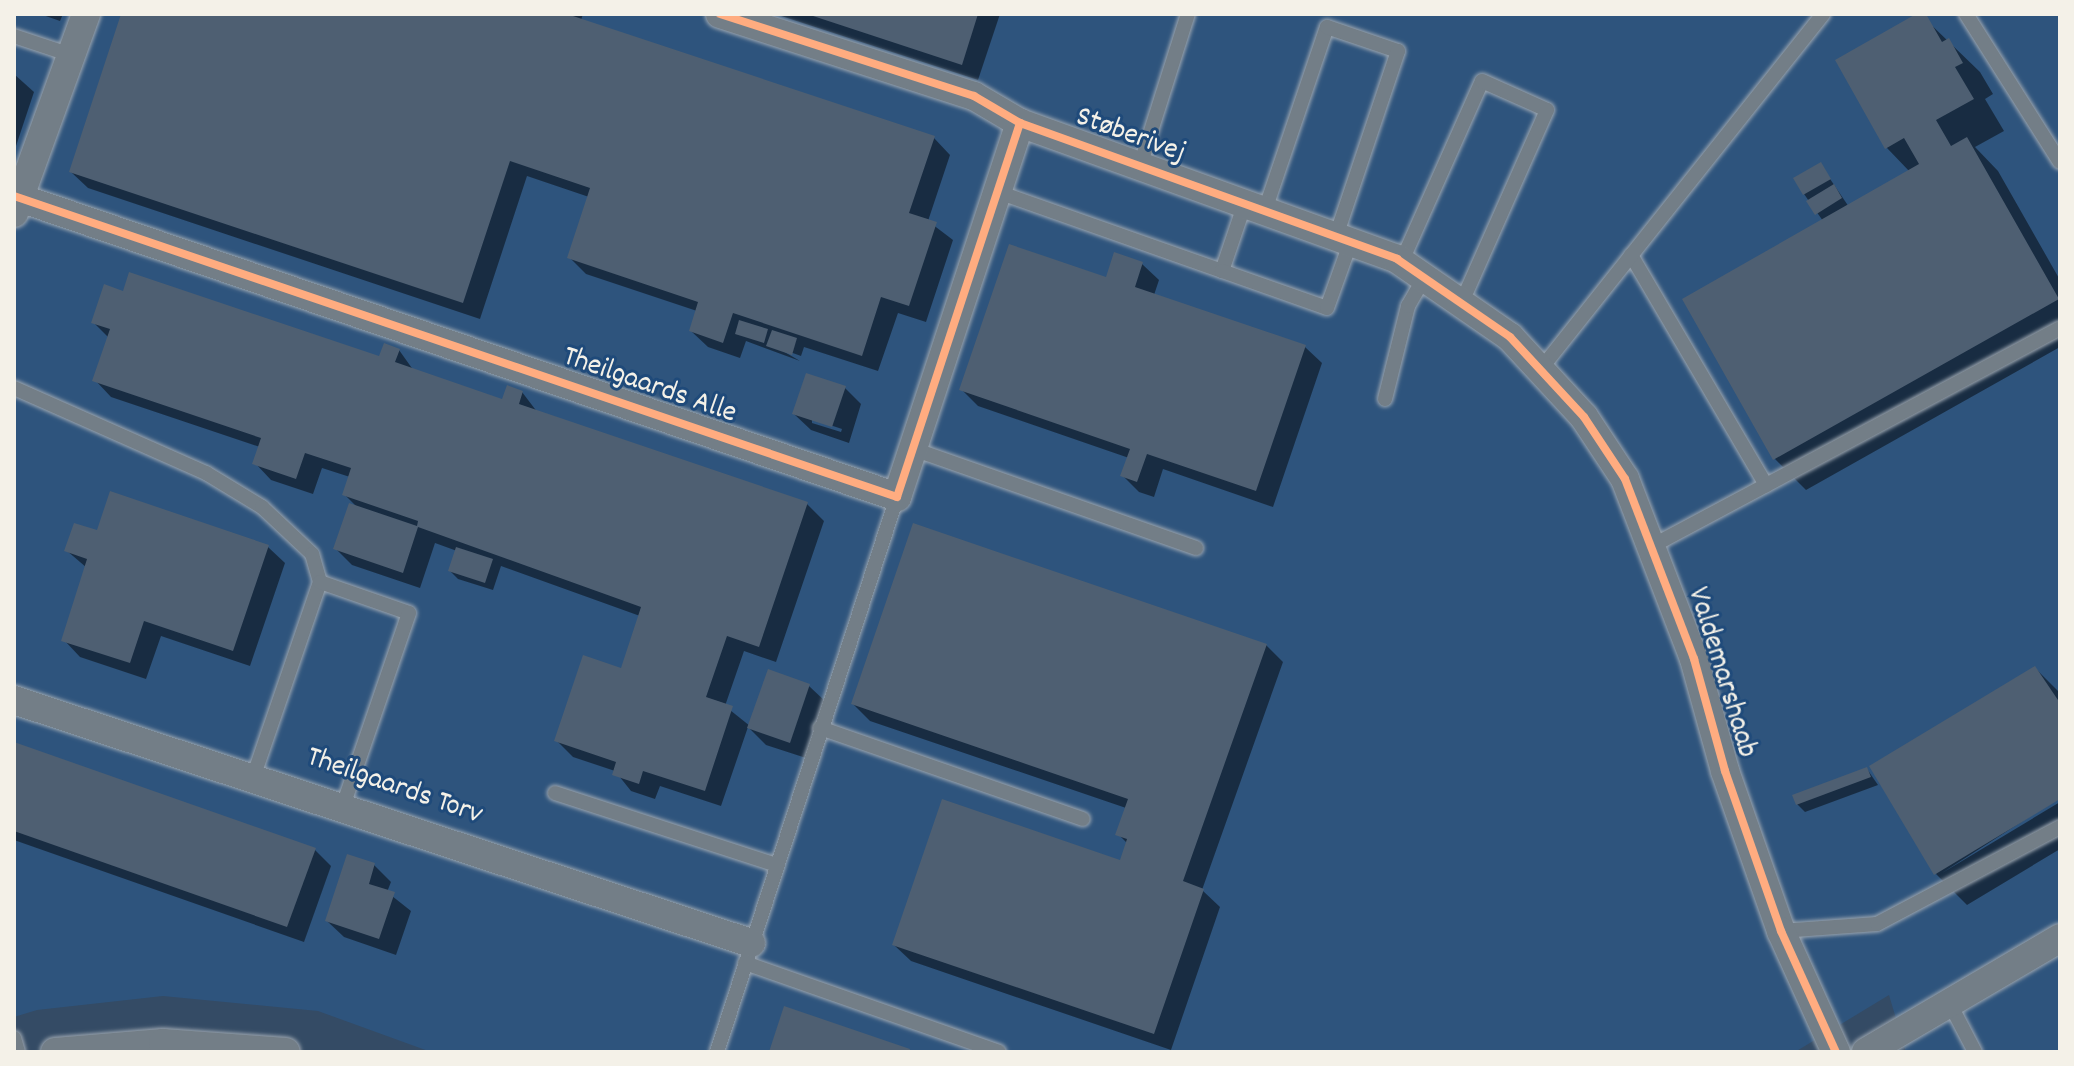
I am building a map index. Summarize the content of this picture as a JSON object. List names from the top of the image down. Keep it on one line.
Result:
{"streets":{"street":["Støberivej","Theilgaards Alle","Valdemarshaab","Theilgaards Torv"]},"crossings":[["Støberivej","Valdemarshaab"]]}
